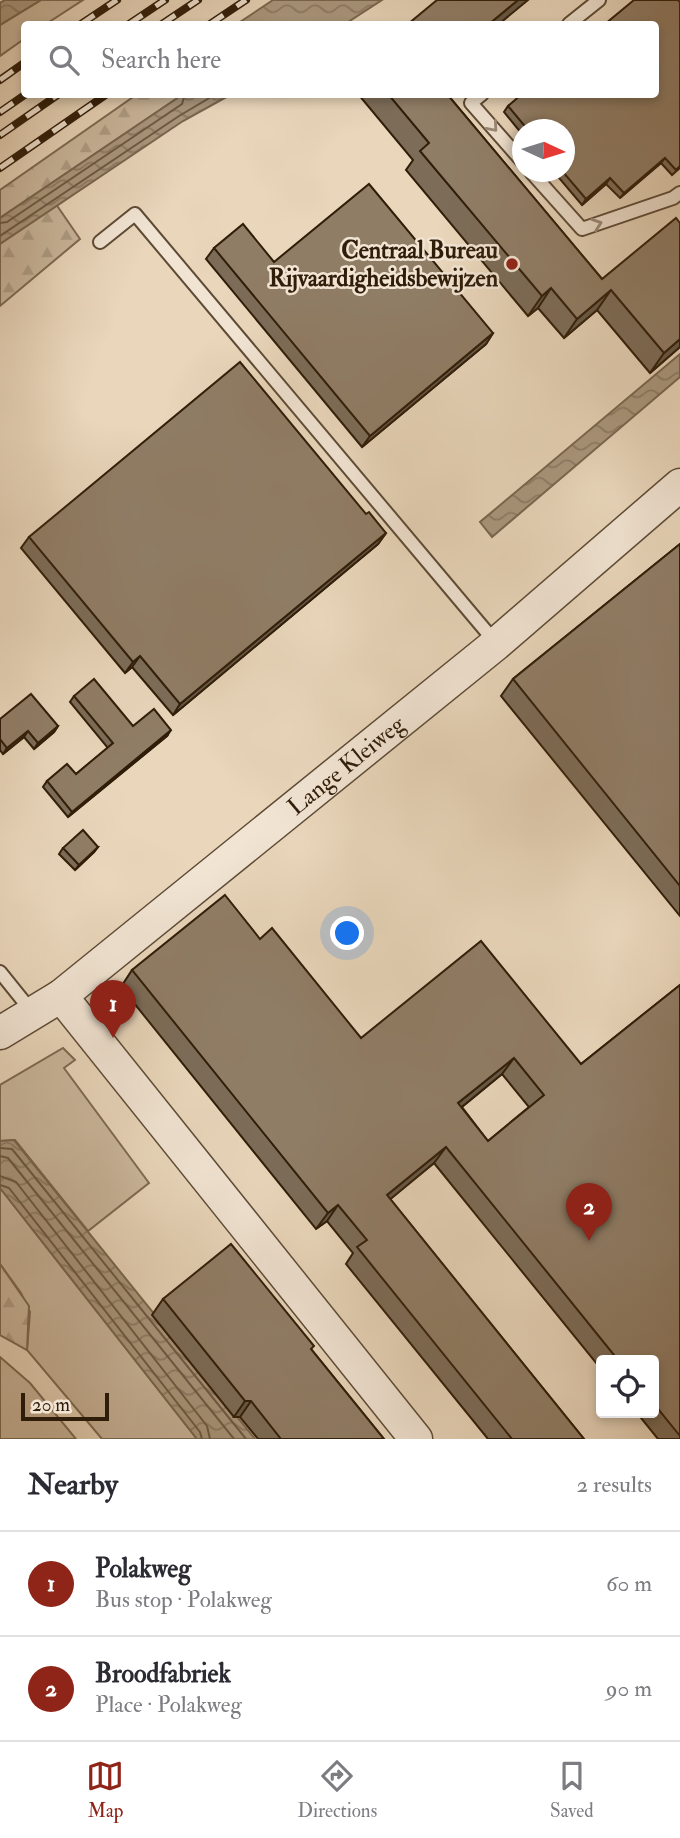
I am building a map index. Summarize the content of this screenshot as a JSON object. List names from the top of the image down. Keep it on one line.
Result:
{"streets":{"street":["Lange Kleiweg"]},"places":["Centraal Bureau Rijvaardigheidsbewijzen"],"scale_bar":"20 m","north":"right","page":{"search":"Search here","pins":["1","2"],"scale":"20 m","heading":["Nearby","2 results"],"list":[{"mark":"1","name":"Polakweg","note":"Bus stop · Polakweg","value":"60 m"},{"mark":"2","name":"Broodfabriek","note":"Place · Polakweg","value":"90 m"}],"nav":["Map","Directions","Saved"]}}
